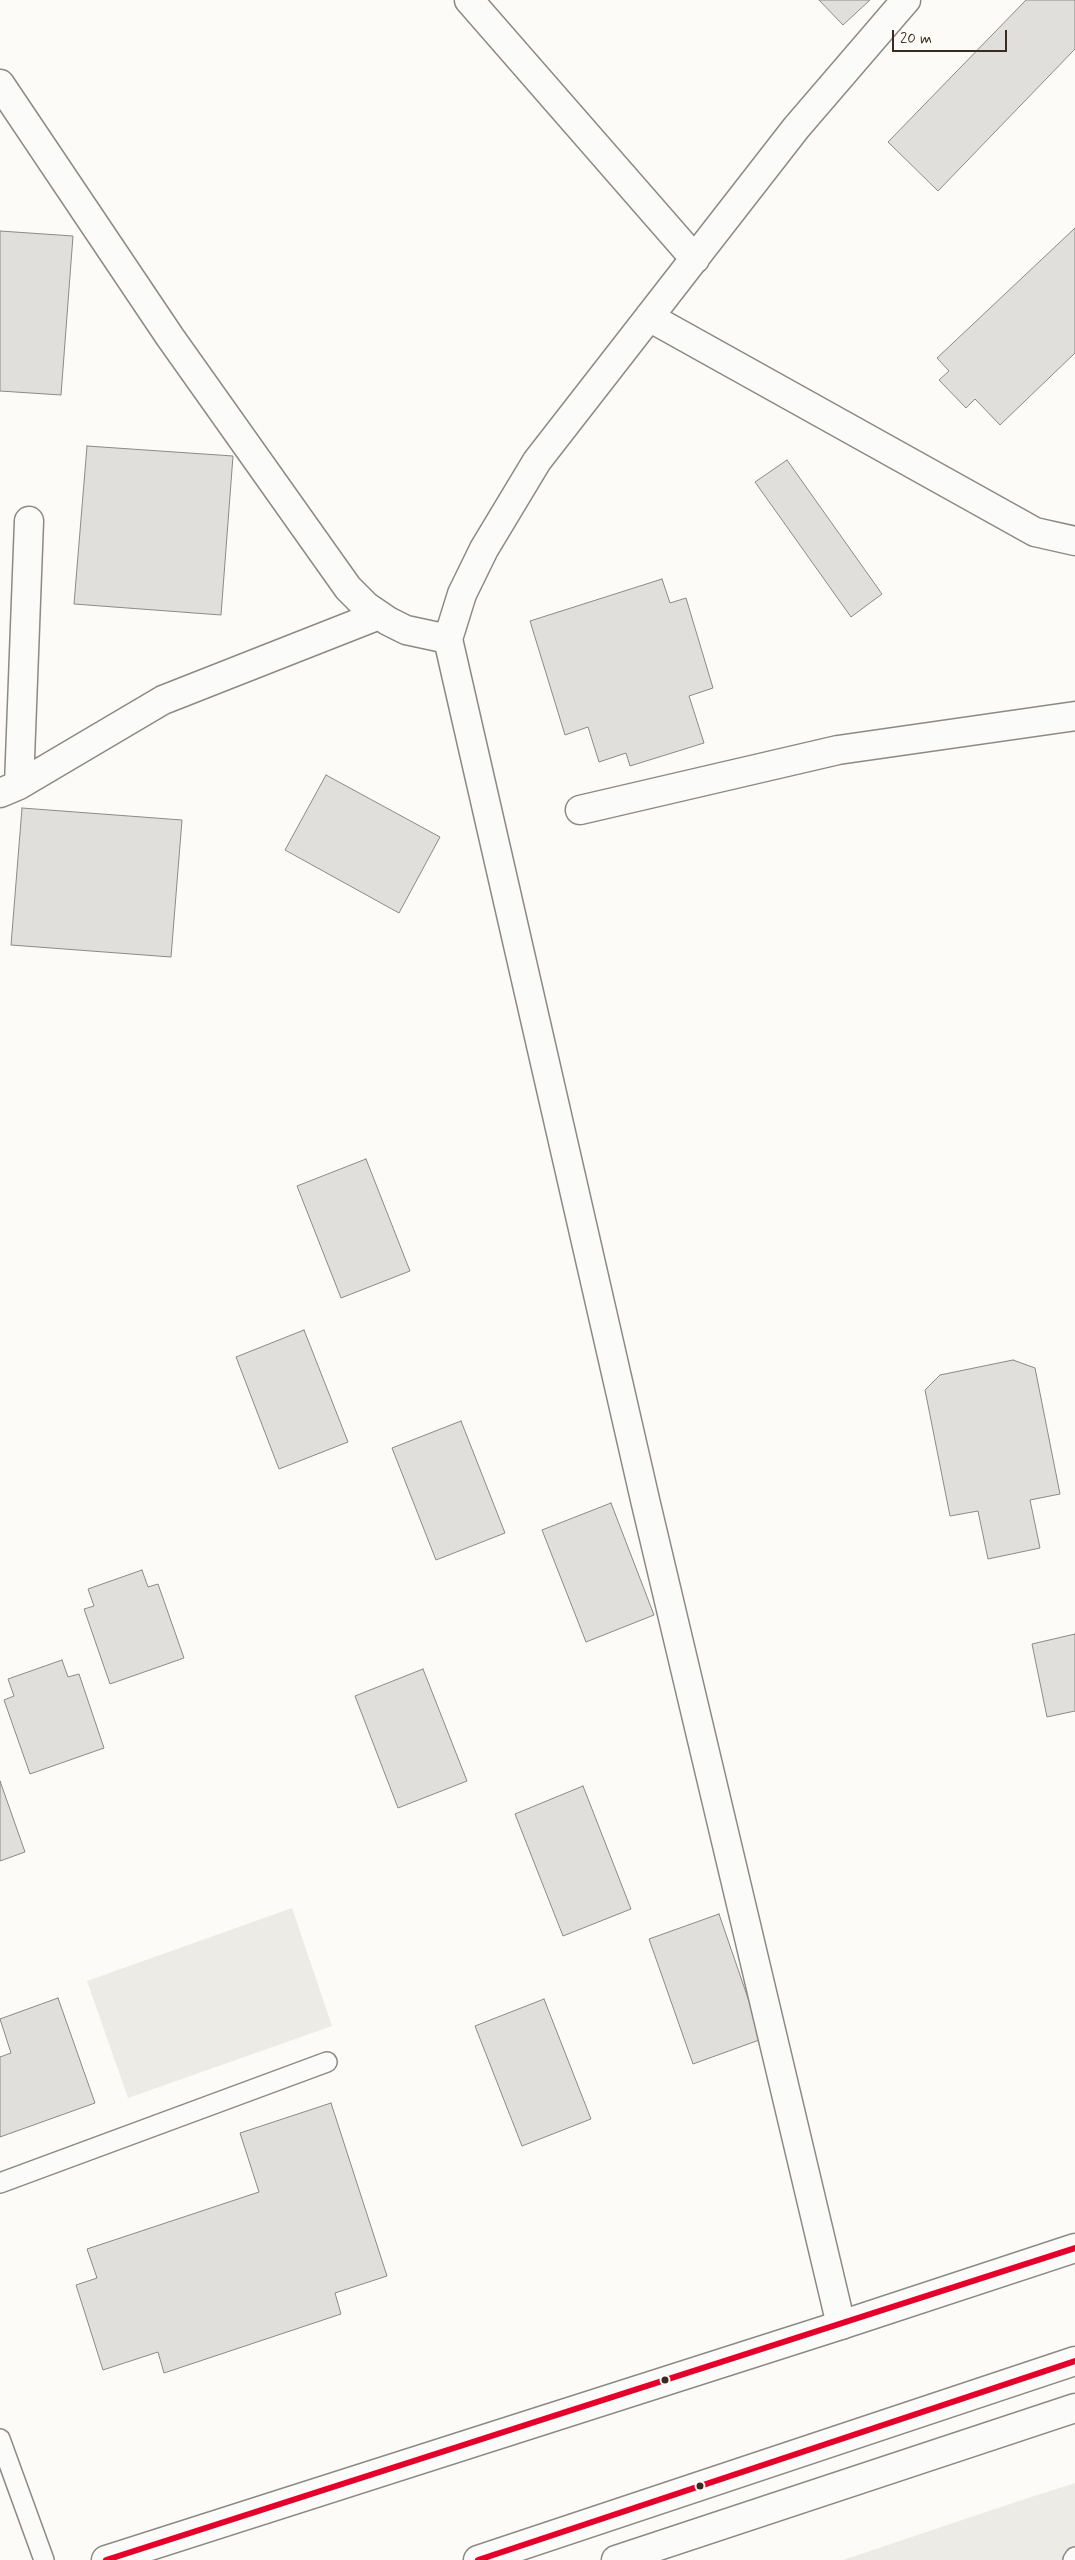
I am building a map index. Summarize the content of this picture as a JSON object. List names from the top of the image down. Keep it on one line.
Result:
{"scale_bar":"20 m"}
